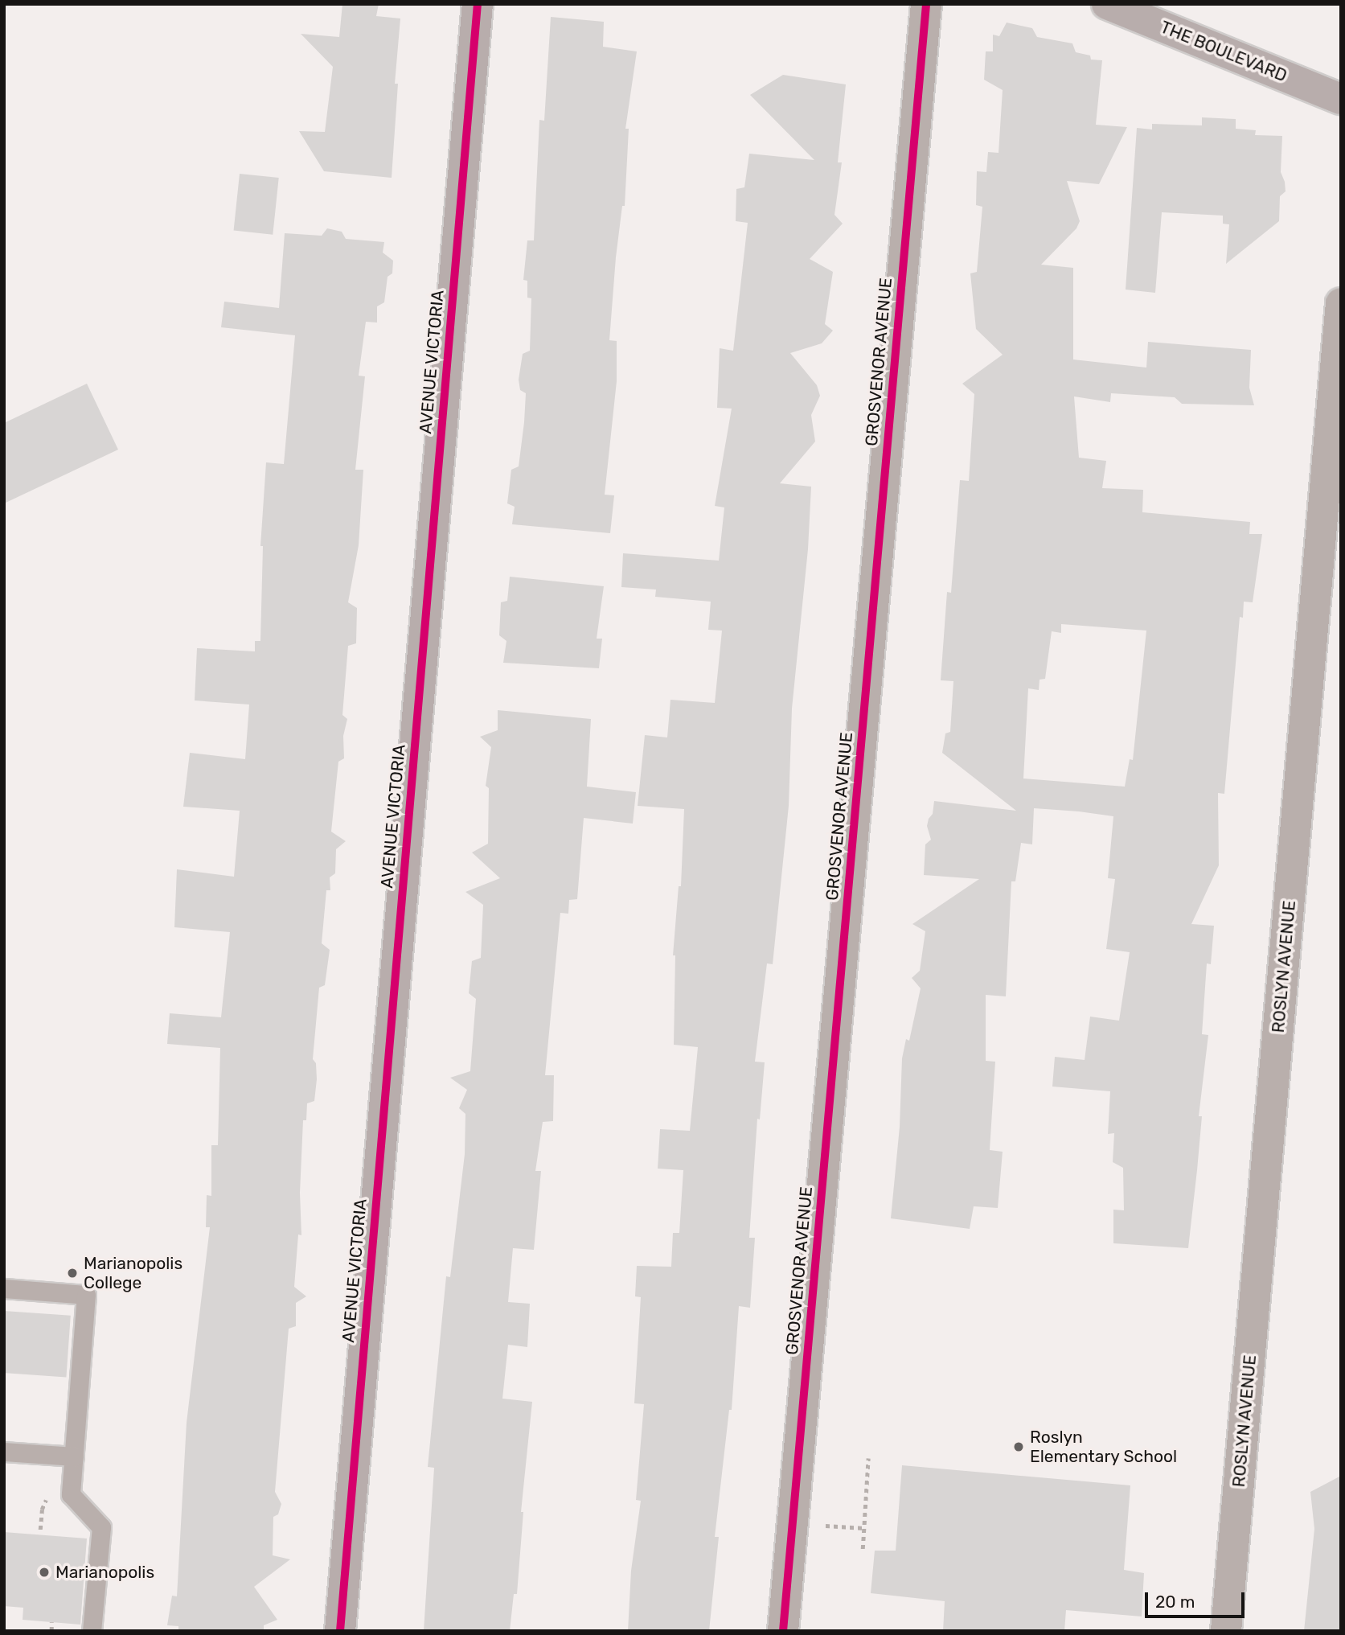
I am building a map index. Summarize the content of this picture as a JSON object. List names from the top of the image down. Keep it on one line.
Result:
{"streets":{"street":["THE BOULEVARD","AVENUE VICTORIA","GROSVENOR AVENUE","ROSLYN AVENUE"]},"places":["Marianopolis College","Roslyn Elementary School","Marianopolis"],"scale_bar":"20 m"}
